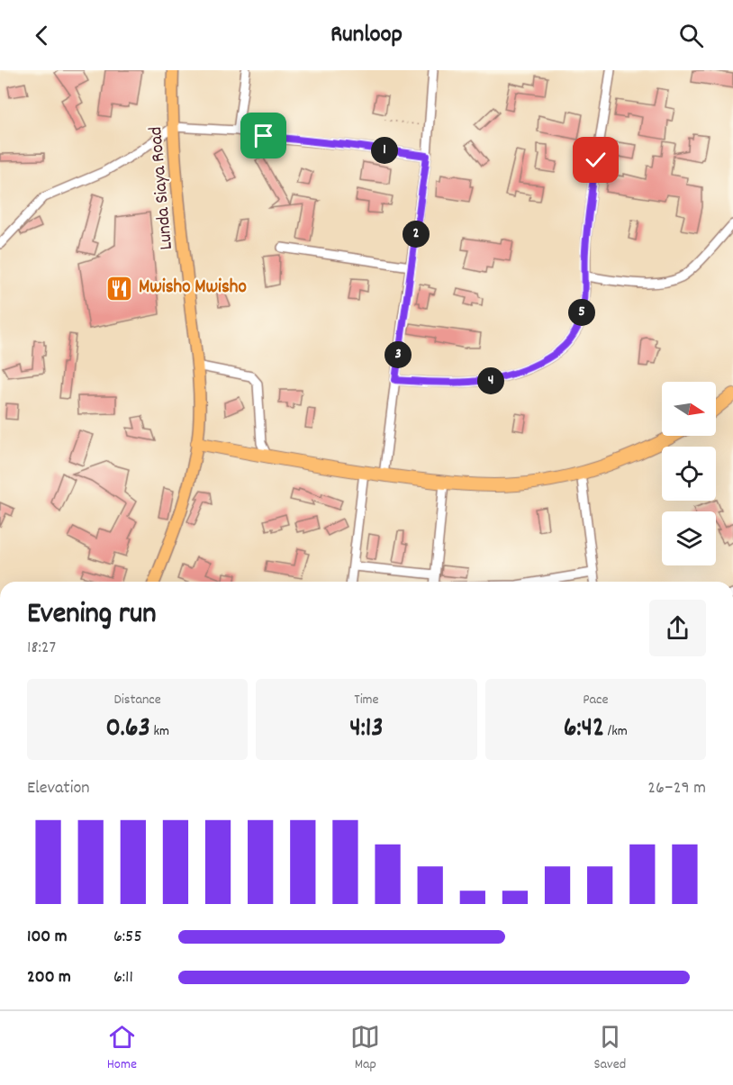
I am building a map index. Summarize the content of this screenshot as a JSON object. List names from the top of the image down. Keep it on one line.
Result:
{"streets":{"main road":["Lunda Siaya Road"]},"places":{"restaurant":["Mwisho Mwisho"]},"north":"right","page":{"header":"Runloop","pins":["1","2","5","3","4"],"heading":["Evening run","18:27"],"stats":[["Distance","0.63 km"],["Time","4:13"],["Pace","6:42 /km"]],"chart":["Elevation","26–29 m"],"list":[{"name":"100 m","note":"6:55"},{"name":"200 m","note":"6:11"}],"tabs":["Home","Map","Saved"]}}
